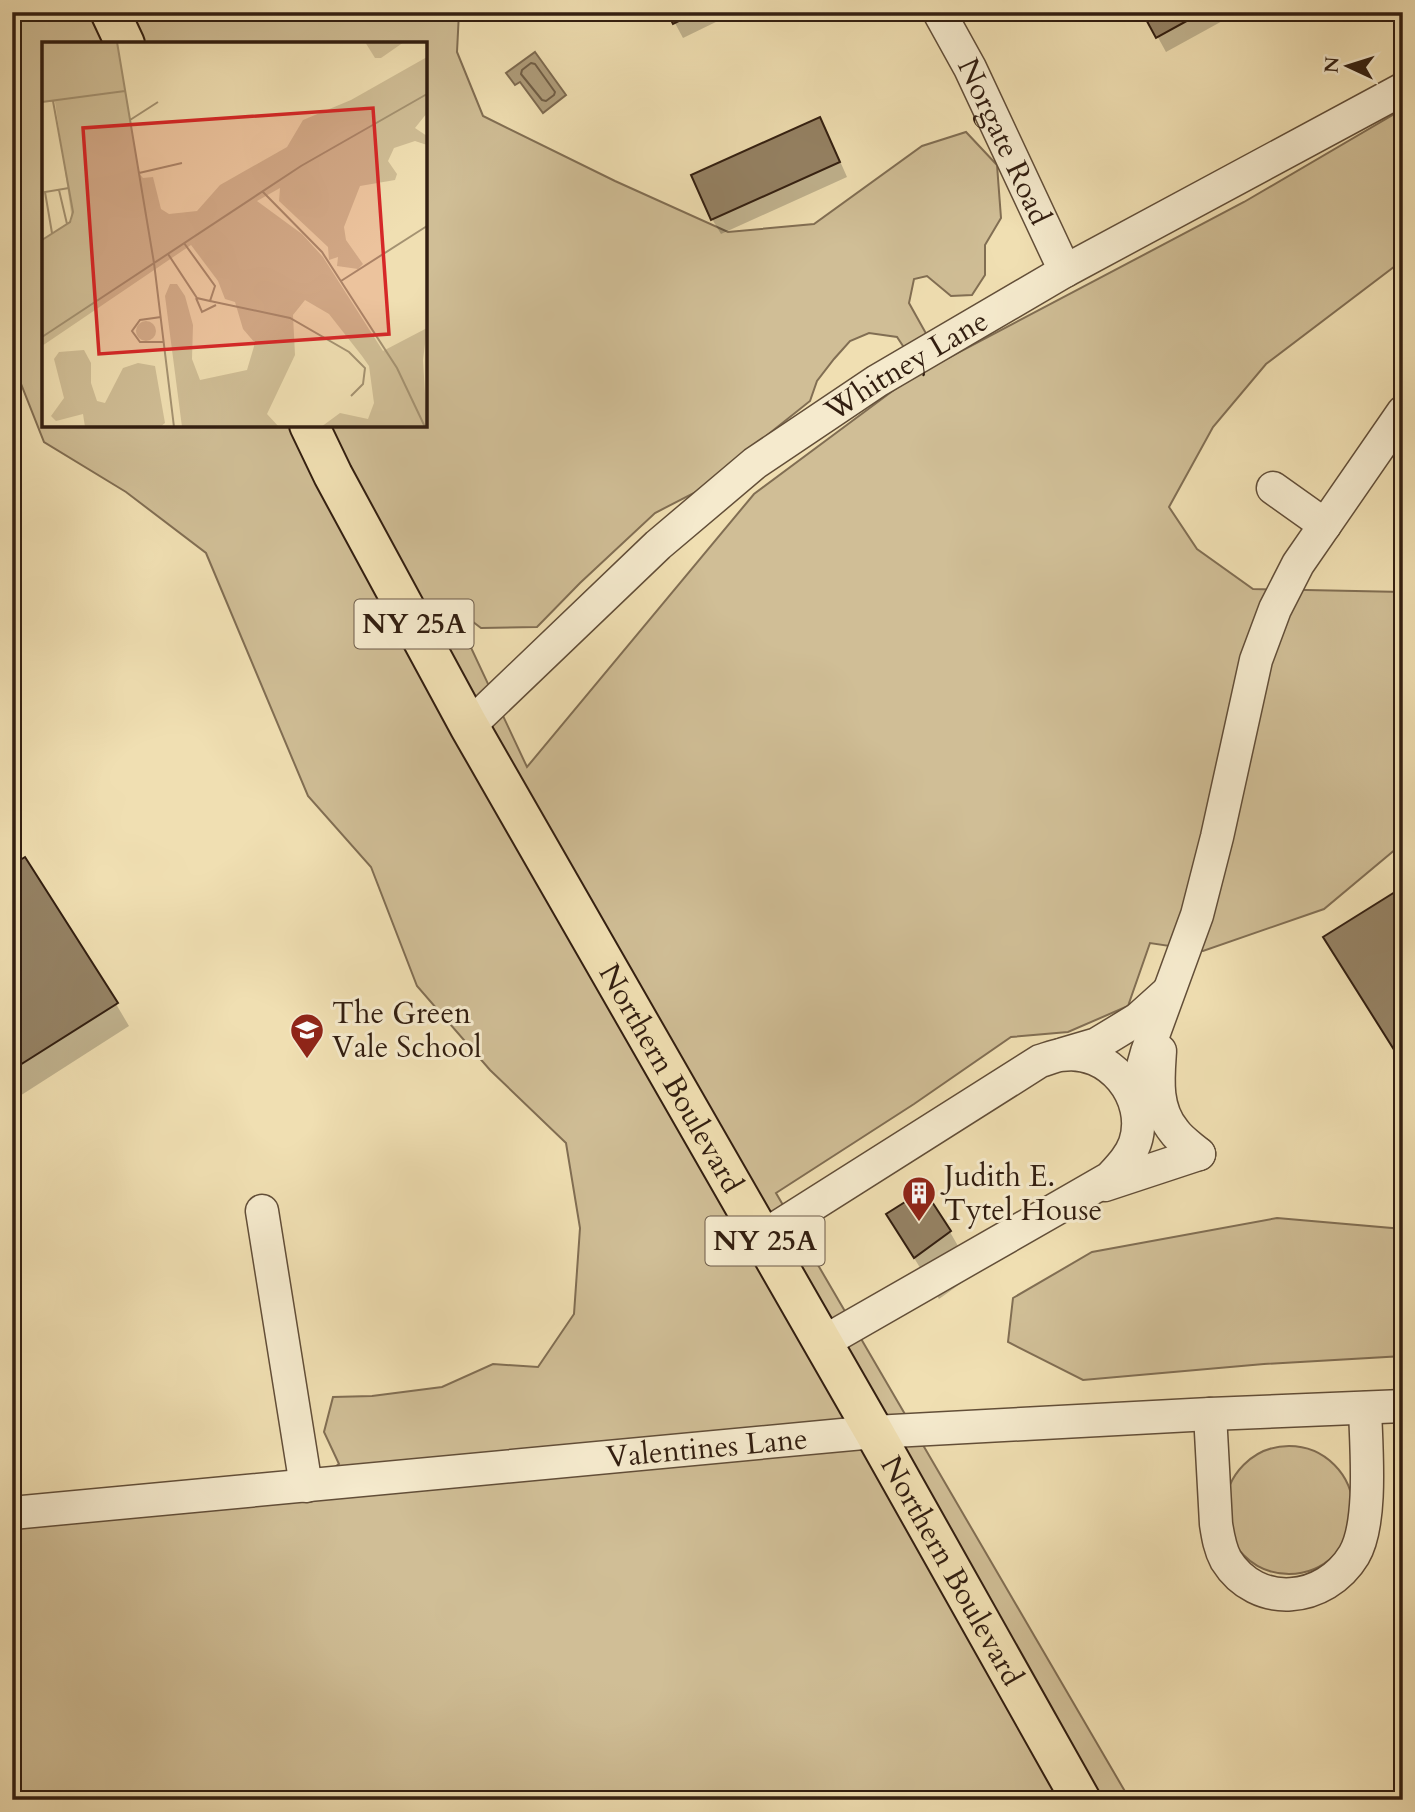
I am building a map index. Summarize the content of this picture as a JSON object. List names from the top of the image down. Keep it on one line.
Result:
{"streets":{"main road":["NY 25A","Northern Boulevard"],"street":["Norgate Road","Whitney Lane","Valentines Lane"]},"crossings":[["Norgate Road","Whitney Lane"],["Whitney Lane","Northern Boulevard"],["Northern Boulevard","Valentines Lane"]],"places":{"school or university":["The Green Vale School"],"building":["Judith E. Tytel House"]},"north":"left"}
